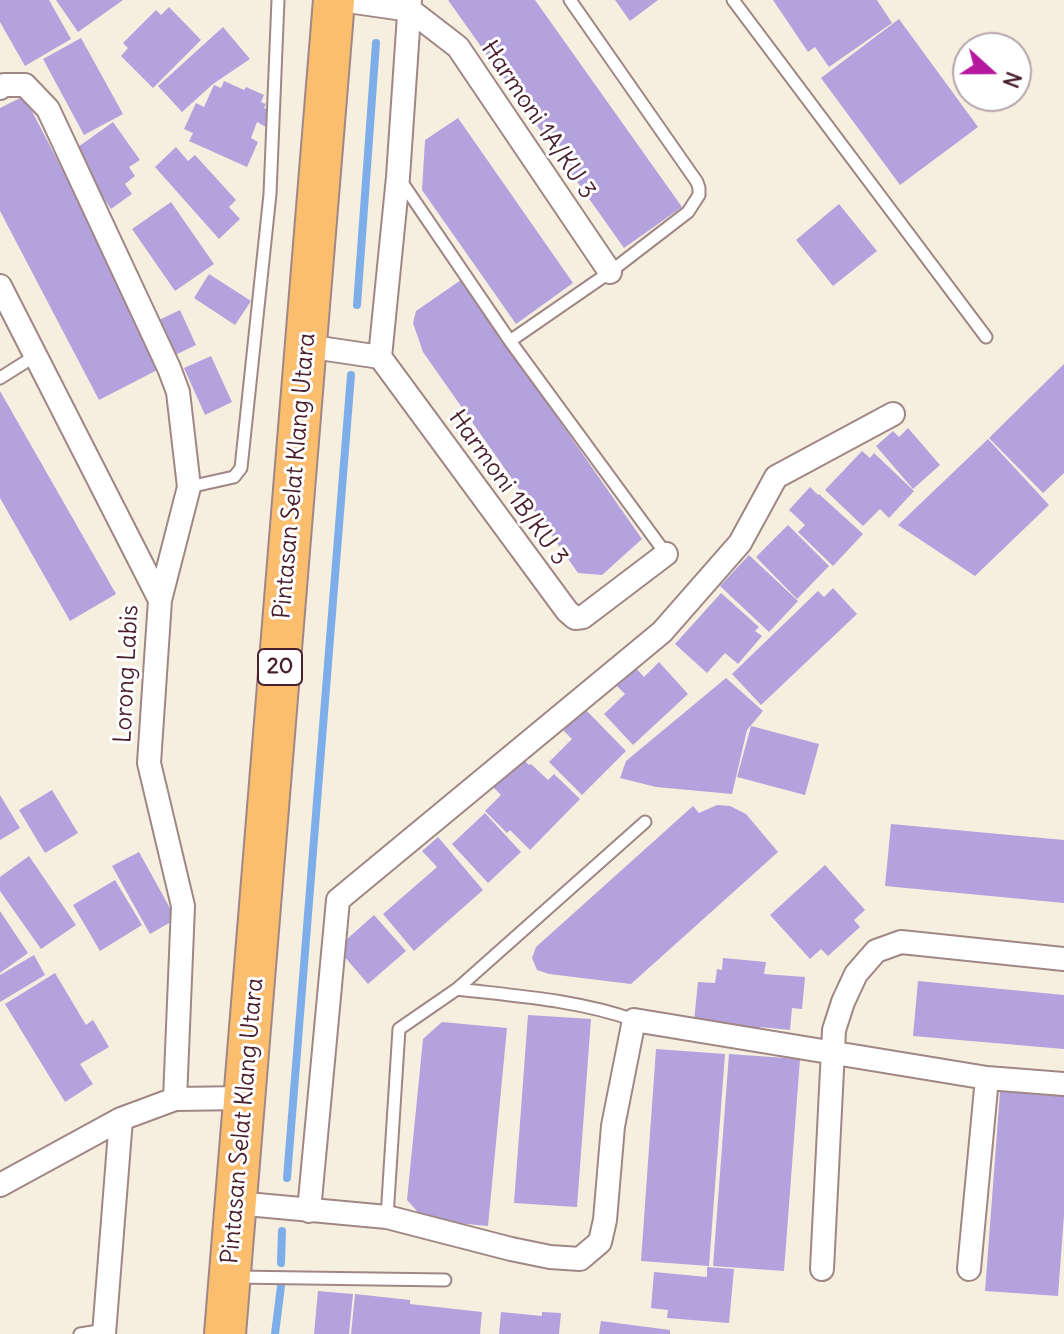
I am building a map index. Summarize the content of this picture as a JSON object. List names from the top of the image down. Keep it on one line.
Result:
{"streets":{"highway":["Pintasan Selat Klang Utara","20"],"street":["Harmoni 1A/KU 3","Harmoni 1B/KU 3","Lorong Labis"]},"north":"right"}
